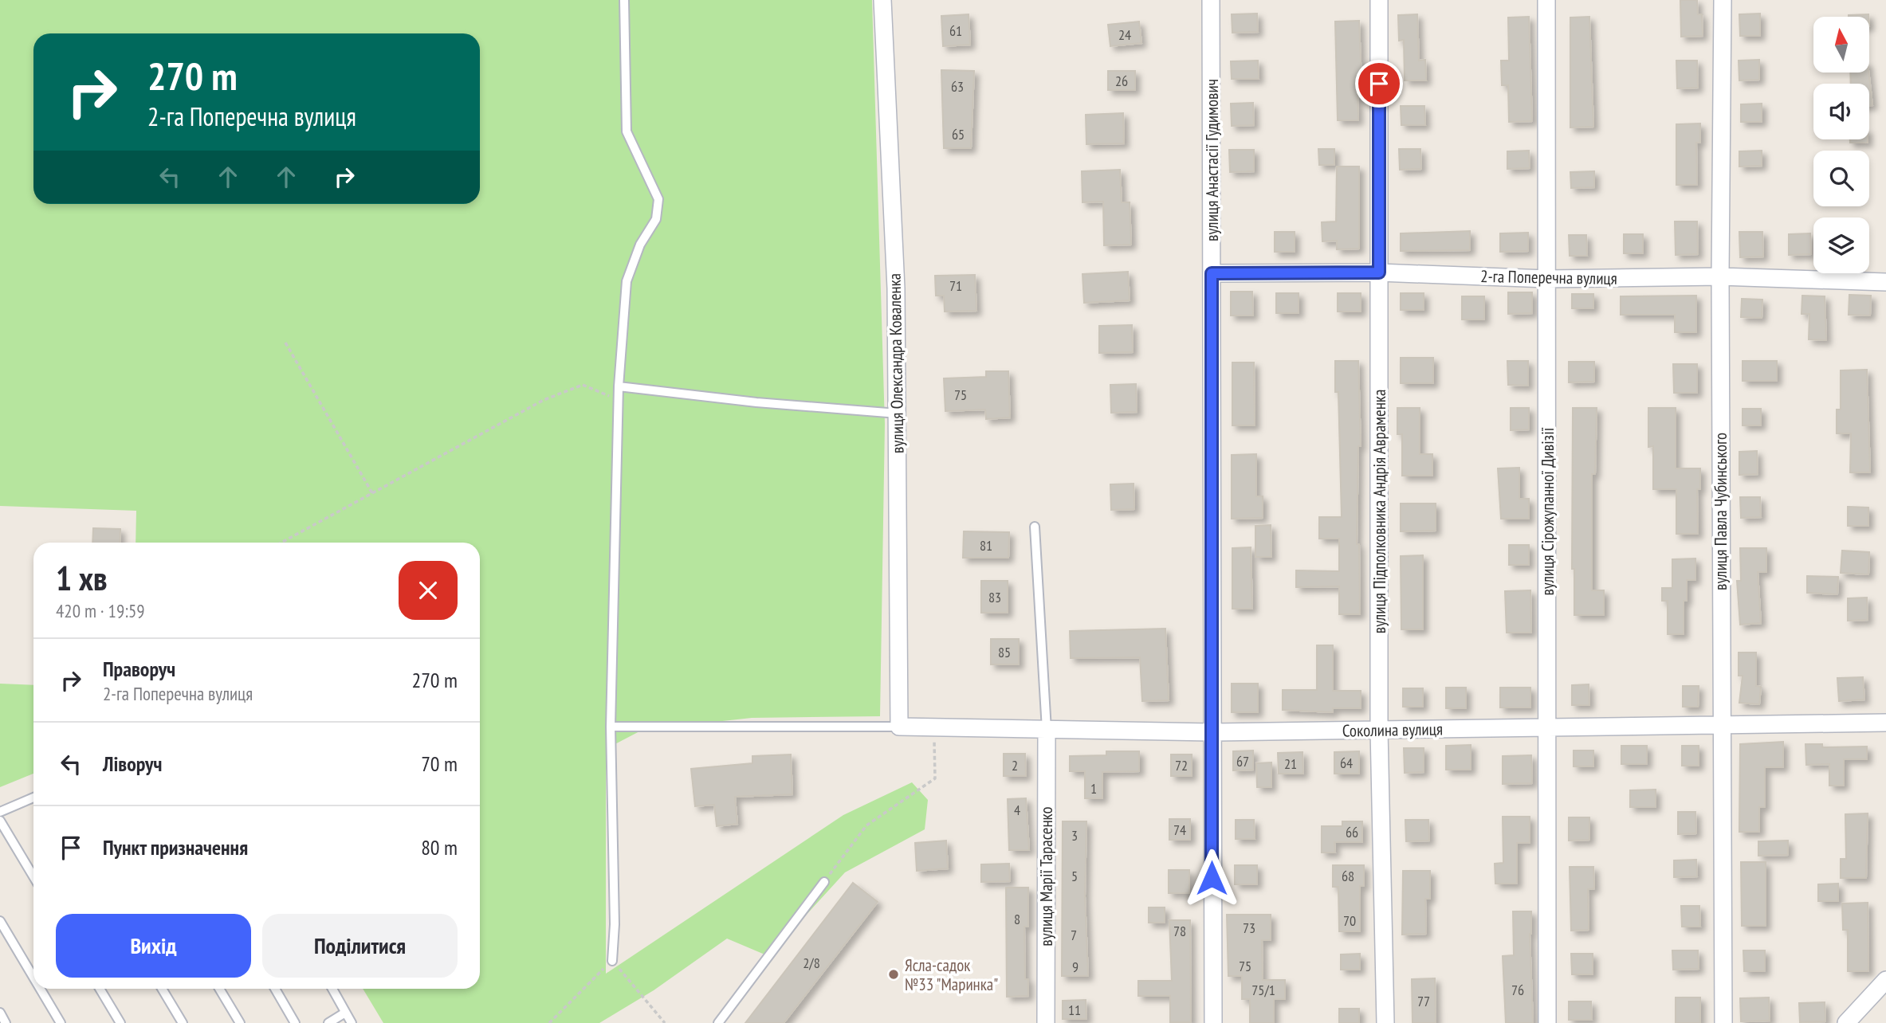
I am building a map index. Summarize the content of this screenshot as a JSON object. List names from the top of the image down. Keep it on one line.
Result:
{"streets":{"street":["вулиця Анастасії Гудимович","2-га Поперечна вулиця","вулиця Олександра Коваленка","вулиця Підполковника Андрія Авраменка","вулиця Сірожупанної Дивізії","вулиця Павла Чубинського","Соколина вулиця","вулиця Марії Тарасенко"]},"crossings":[["вулиця Анастасії Гудимович","2-га Поперечна вулиця"],["вулиця Анастасії Гудимович","Соколина вулиця"],["2-га Поперечна вулиця","вулиця Підполковника Андрія Авраменка"],["2-га Поперечна вулиця","вулиця Сірожупанної Дивізії"],["2-га Поперечна вулиця","вулиця Павла Чубинського"],["вулиця Олександра Коваленка","Соколина вулиця"],["вулиця Підполковника Андрія Авраменка","Соколина вулиця"],["вулиця Сірожупанної Дивізії","Соколина вулиця"],["вулиця Павла Чубинського","Соколина вулиця"],["Соколина вулиця","вулиця Марії Тарасенко"]],"places":["Ясла-садок №33 \"Маринка\""],"house_numbers":["61","24","26","63","65","71","75","81","83","85","67","64","21","2","72","1","4","74","66","3","5","68","8","70","73","78","7","2/8","75","9","75/1","76","77","11"],"north":"top","page":{"turn":["270 m","2-га Поперечна вулиця"],"heading":["1 хв","420 m · 19:59"],"list":[{"name":"Праворуч","note":"2-га Поперечна вулиця","value":"270 m"},{"name":"Ліворуч","value":"70 m"},{"name":"Пункт призначення","value":"80 m"}],"buttons":["Вихід","Поділитися"]}}
